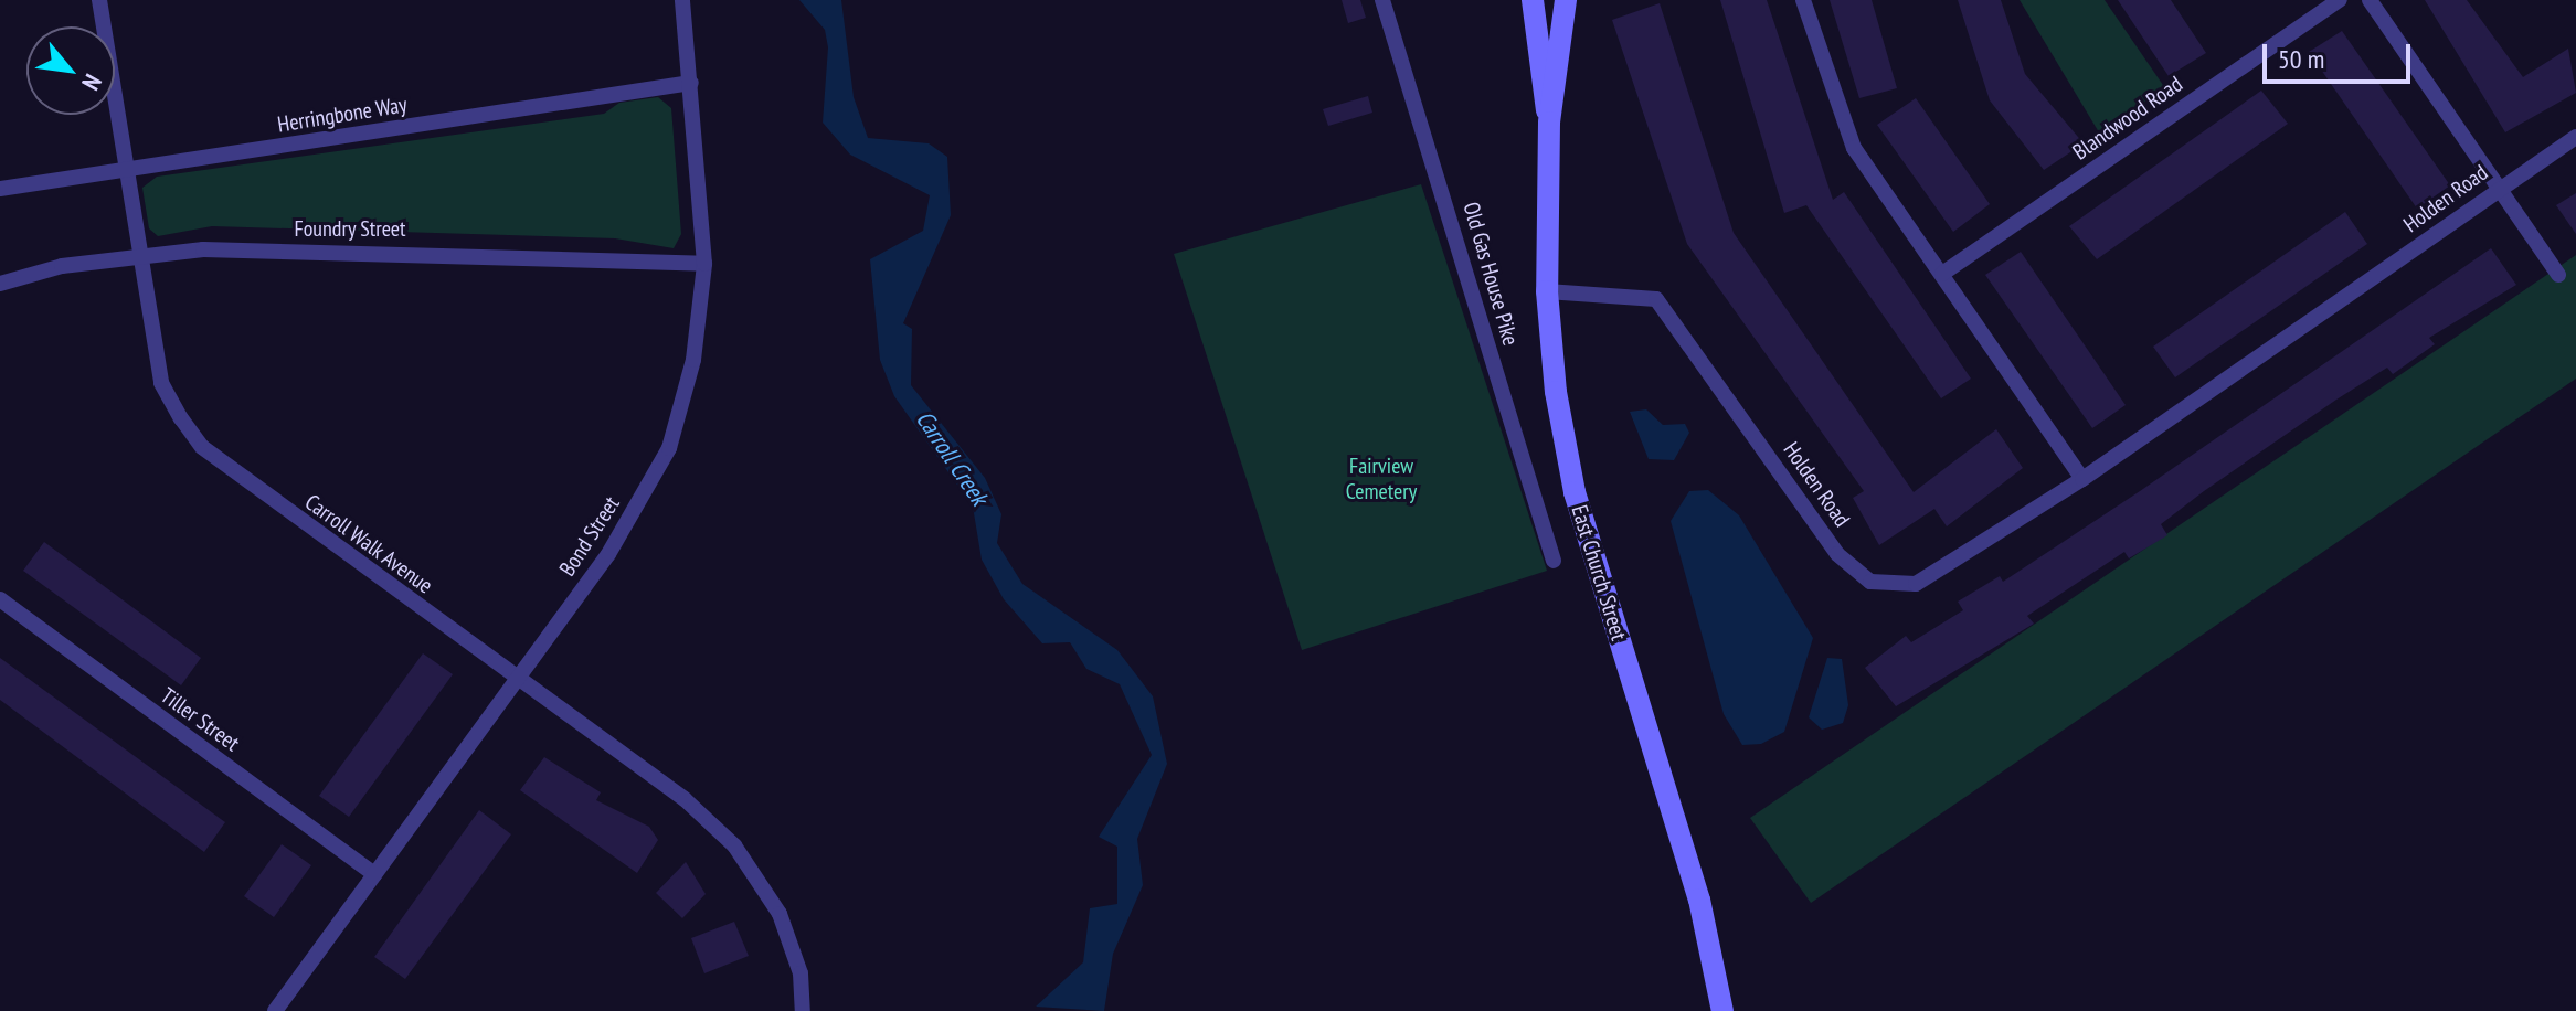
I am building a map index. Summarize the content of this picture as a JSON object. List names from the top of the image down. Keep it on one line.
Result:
{"streets":{"main road":["East Church Street"],"street":["Herringbone Way","Blandwood Road","Holden Road","Foundry Street","Old Gas House Pike","Bond Street","Carroll Walk Avenue","Tiller Street"]},"crossings":[["Herringbone Way","Bond Street"],["Herringbone Way","Carroll Walk Avenue"],["Holden Road","East Church Street"],["Foundry Street","Bond Street"],["Foundry Street","Carroll Walk Avenue"],["Bond Street","Carroll Walk Avenue"],["Bond Street","Tiller Street"]],"water":["Carroll Creek"],"parks":["Fairview Cemetery"],"scale_bar":"50 m","north":"bottom right"}
